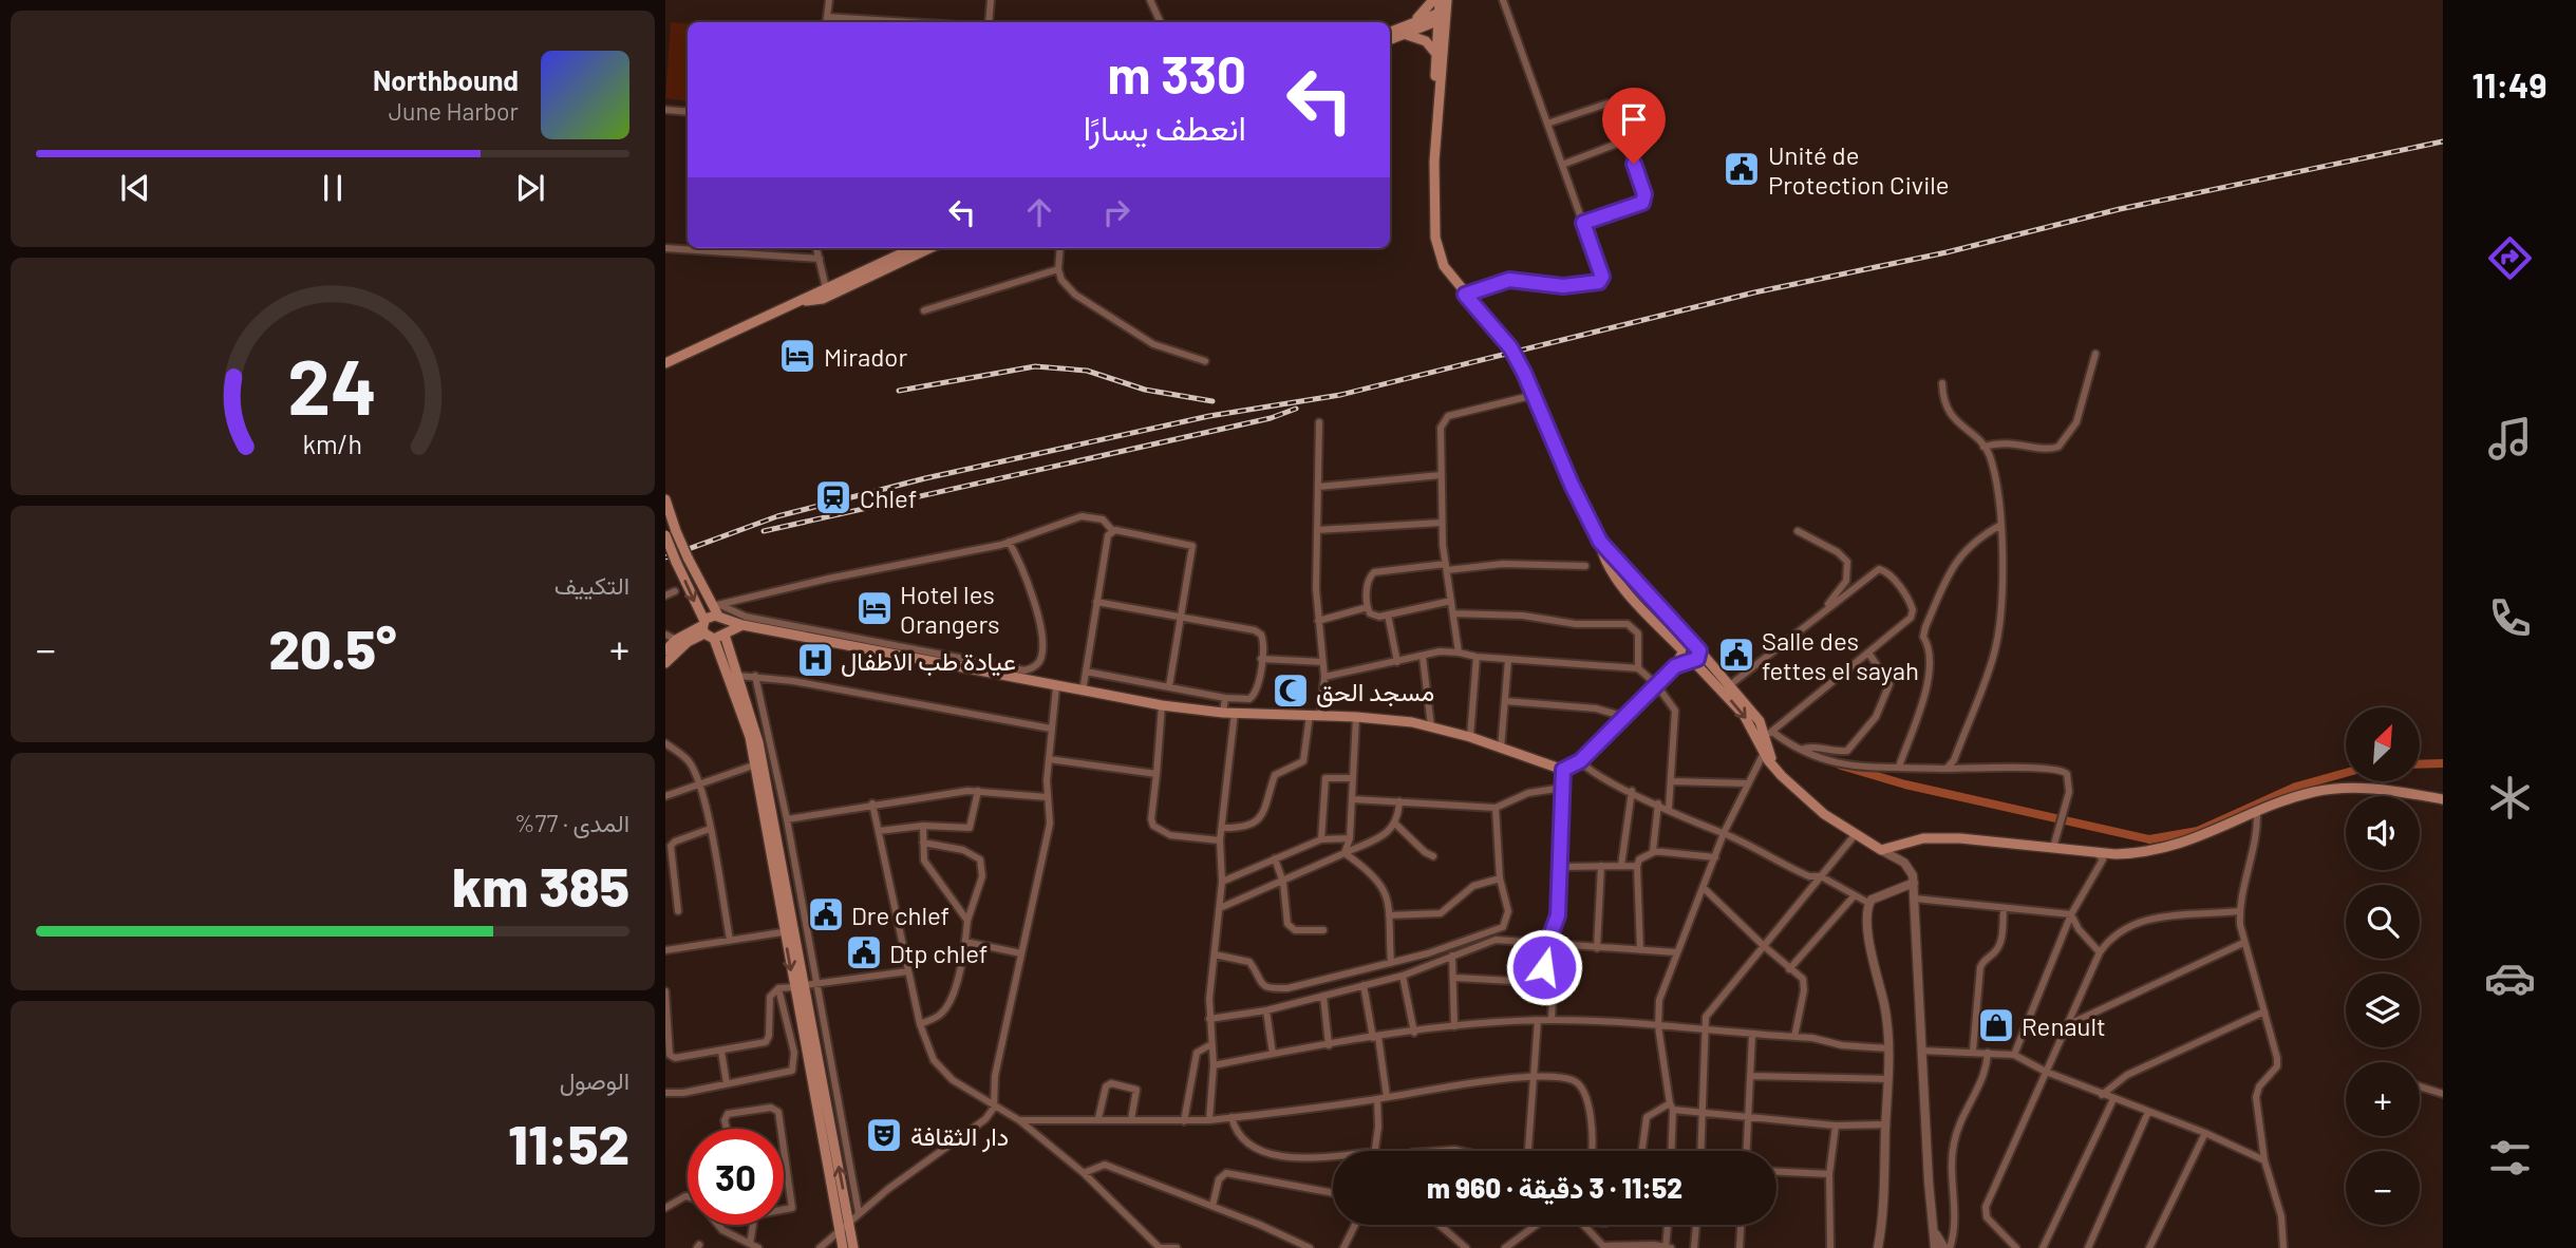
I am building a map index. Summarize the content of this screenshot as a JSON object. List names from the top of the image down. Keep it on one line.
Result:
{"places":{"public building":["Unité de Protection Civile","Salle des fettes el sayah","Dre chlef","Dtp chlef"],"hotel":["Mirador","Hotel les Orangers"],"station":["Chlef"],"hospital":["عيادة طب الاطفال"],"mosque":["مسجد الحق"],"shop":["Renault"],"theatre":["دار الثقافة"]},"north":"top right","page":{"tabs":"11:49","turn":["330 m","انعطف يسارًا"],"song":["Northbound","June Harbor"],"tile":["التكييف",["المدى · 77%","385 km"],["الوصول","11:52"]],"heat":["−","20.5°","+"],"map_buttons":["+","−"],"limit":"30","trip":"11:52 · 3 دقيقة · 960 m","gauge":["24","km/h"]}}
